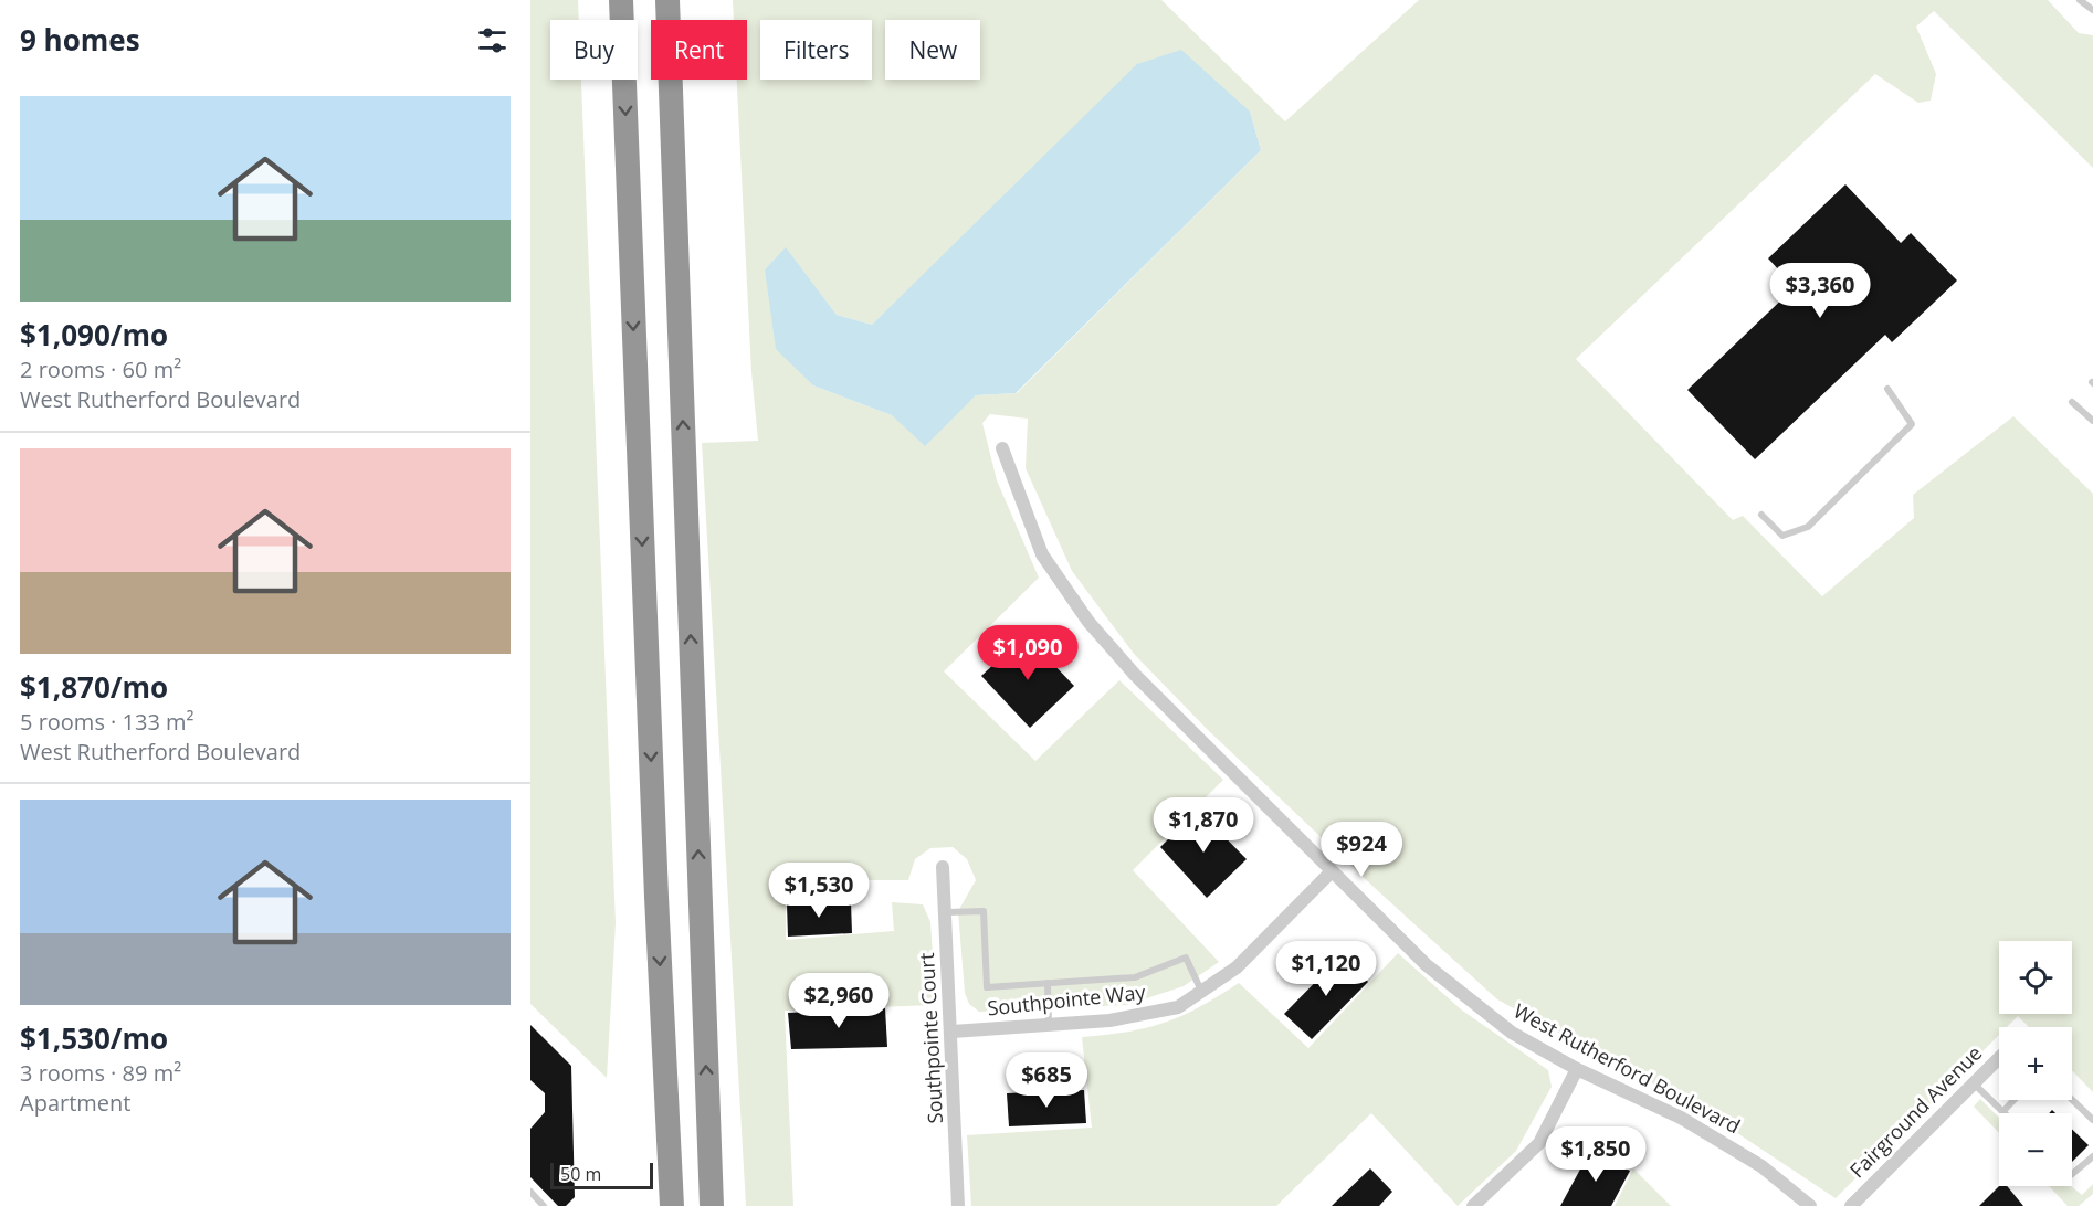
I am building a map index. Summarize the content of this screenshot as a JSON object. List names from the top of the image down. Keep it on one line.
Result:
{"streets":{"street":["Southpointe Way","Southpointe Court","West Rutherford Boulevard","Fairground Avenue"]},"crossings":[["Southpointe Way","Southpointe Court"],["Southpointe Way","West Rutherford Boulevard"]],"scale_bar":"50 m","page":{"heading":"9 homes","chip":["Buy","Rent","Filters","New"],"list":[{"name":"$1,090/mo","note":"2 rooms · 60 m² · West Rutherford Boulevard"},{"name":"$1,870/mo","note":"5 rooms · 133 m² · West Rutherford Boulevard"},{"name":"$1,530/mo","note":"3 rooms · 89 m² · Apartment"}],"price":["$3,360","$1,090","$1,870","$924","$1,530","$1,120","$2,960","$685","$1,850"],"map_buttons":["+","−"],"scale":"50 m"}}
